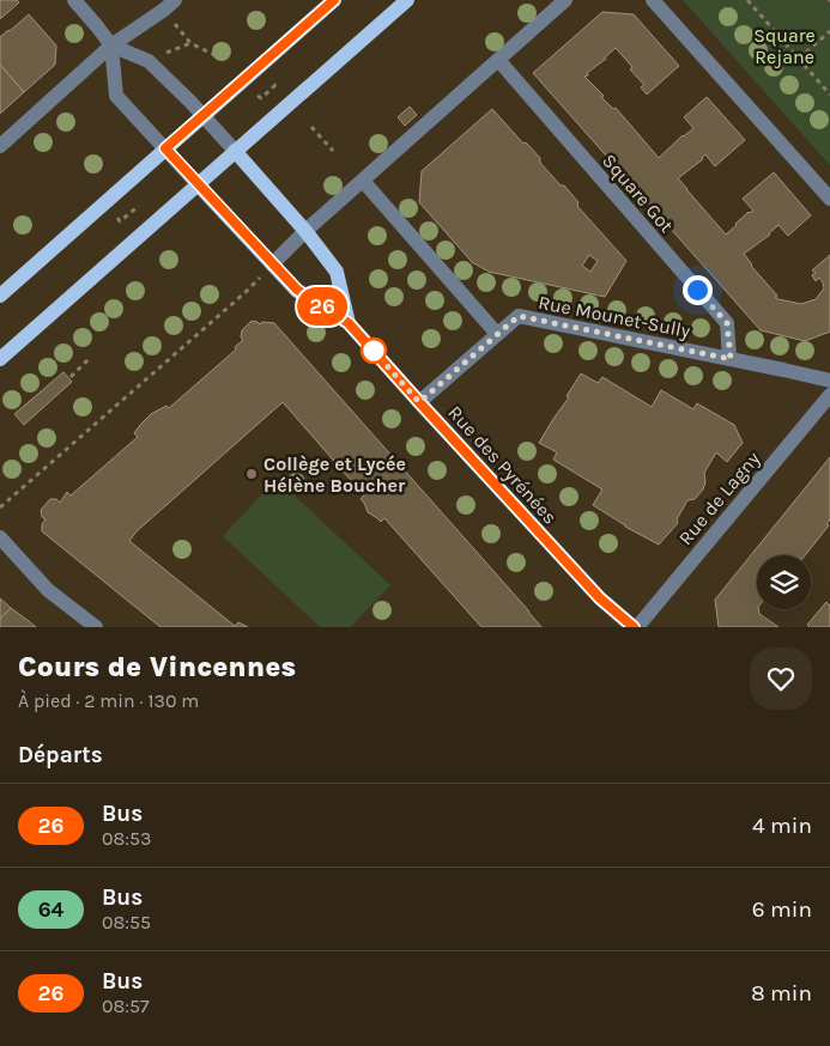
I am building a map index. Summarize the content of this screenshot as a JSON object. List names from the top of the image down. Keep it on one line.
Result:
{"streets":{"main road":["Rue des Pyrénées"],"street":["Square Got","Rue Mounet-Sully","Rue de Lagny"]},"crossings":[["Square Got","Rue Mounet-Sully"],["Rue Mounet-Sully","Rue des Pyrénées"],["Rue des Pyrénées","Rue de Lagny"]],"parks":["Square Rejane"],"places":["Collège et Lycée Hélène Boucher"],"lines":["bus line 26"],"page":{"on_map":"26","heading":[["Cours de Vincennes","À pied · 2 min · 130 m"],"Départs"],"list":[{"mark":"26","name":"Bus","note":"08:53","value":"4 min"},{"mark":"64","name":"Bus","note":"08:55","value":"6 min"},{"mark":"26","name":"Bus","note":"08:57","value":"8 min"}]}}
